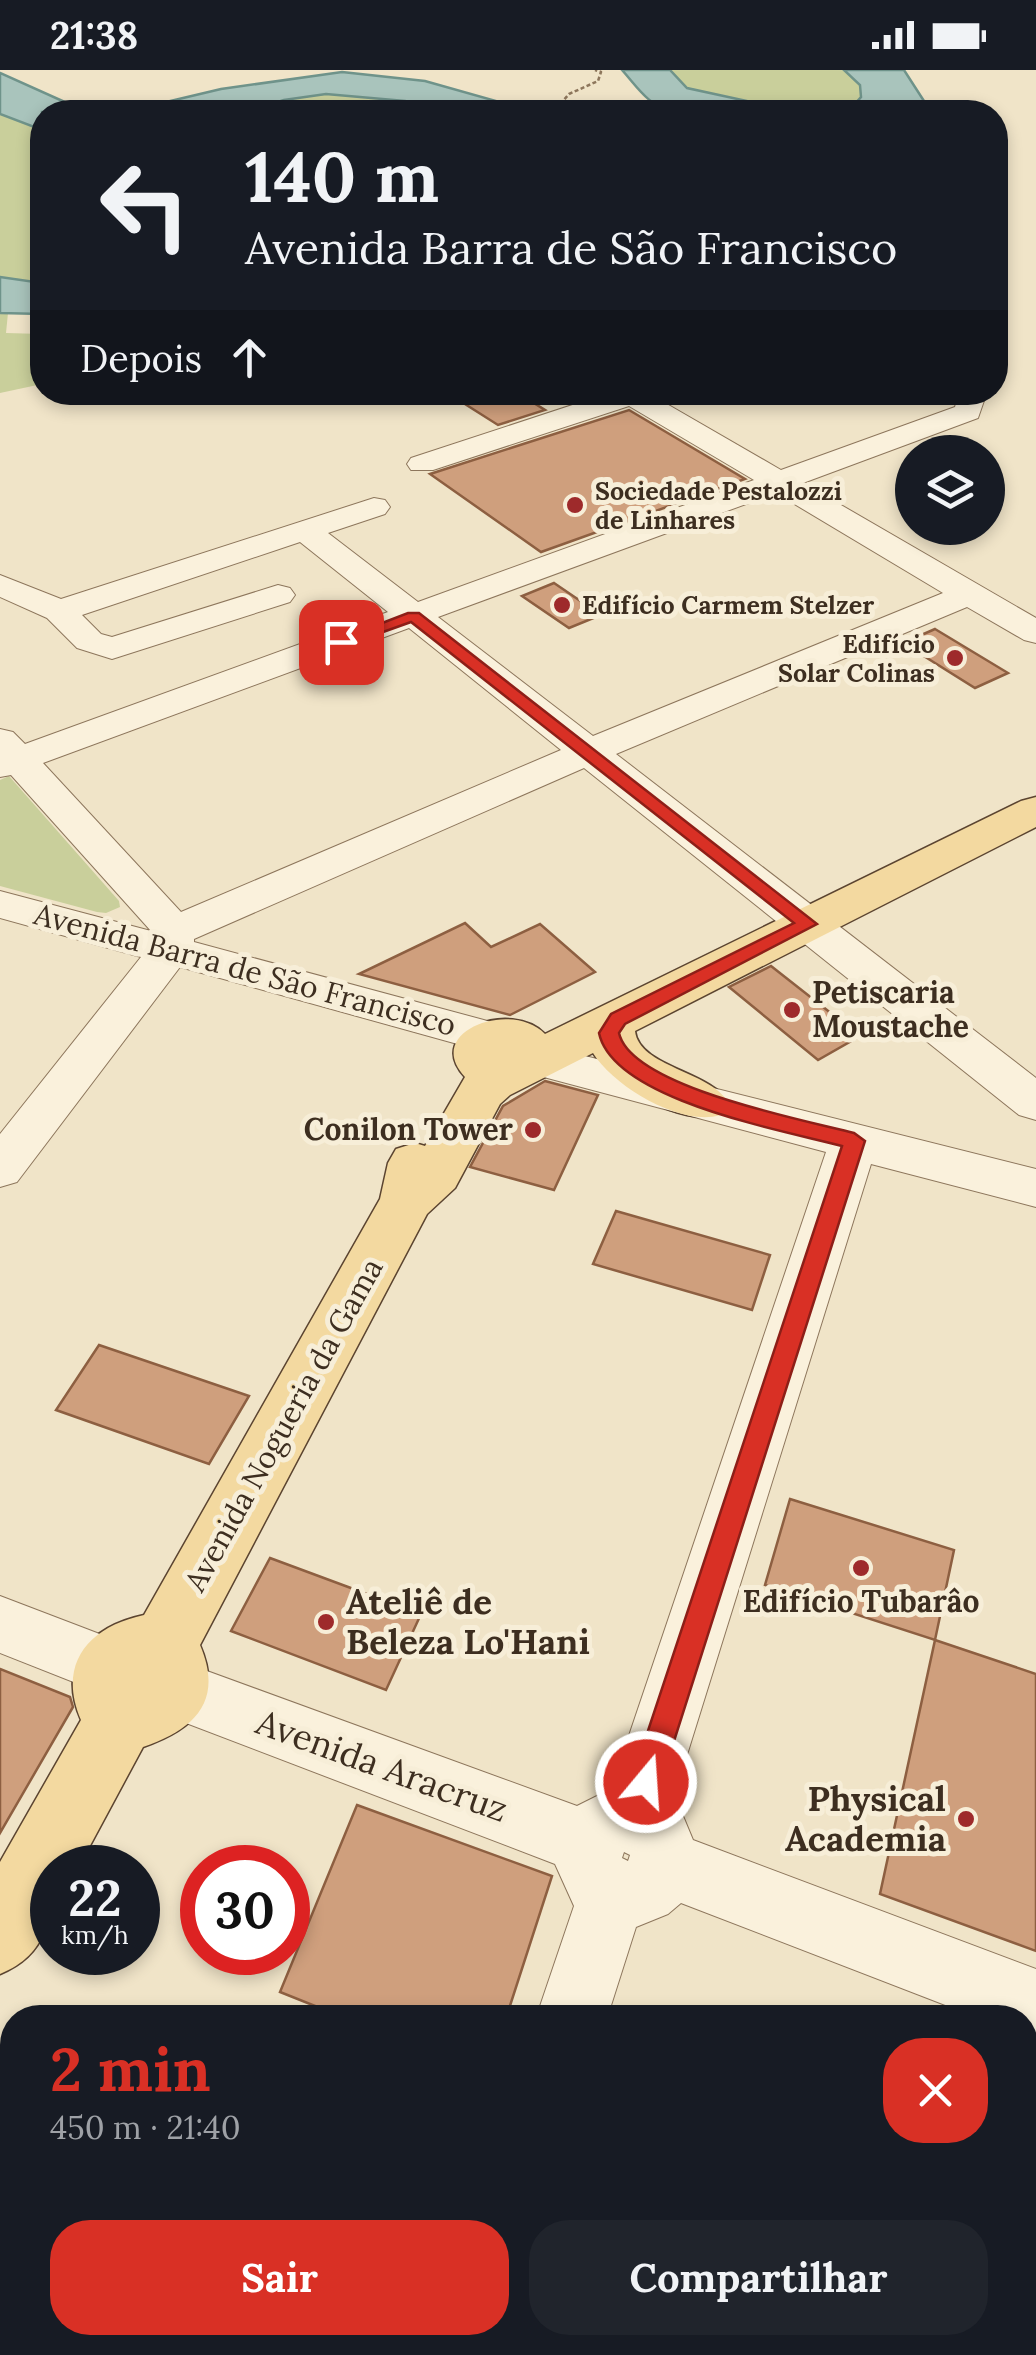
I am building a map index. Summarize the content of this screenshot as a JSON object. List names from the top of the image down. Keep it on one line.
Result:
{"streets":{"main road":["Avenida Nogueria da Gama"],"street":["Avenida Barra de São Francisco","Avenida Aracruz"]},"crossings":[["Avenida Barra de São Francisco","Avenida Nogueria da Gama"],["Avenida Nogueria da Gama","Avenida Aracruz"]],"places":["Sociedade Pestalozzi de Linhares","Edifício Carmem Stelzer","Edifício Solar Colinas","Petiscaria Moustache","Conilon Tower","Edifício Tubarâo","Ateliê de Beleza Lo'Hani","Physical Academia"],"page":{"status":"21:38","turn":["140 m","Avenida Barra de São Francisco"],"then":"Depois","speed":"22 km/h","limit":"30","heading":["2 min","450 m · 21:40"],"buttons":["Sair","Compartilhar"]}}
